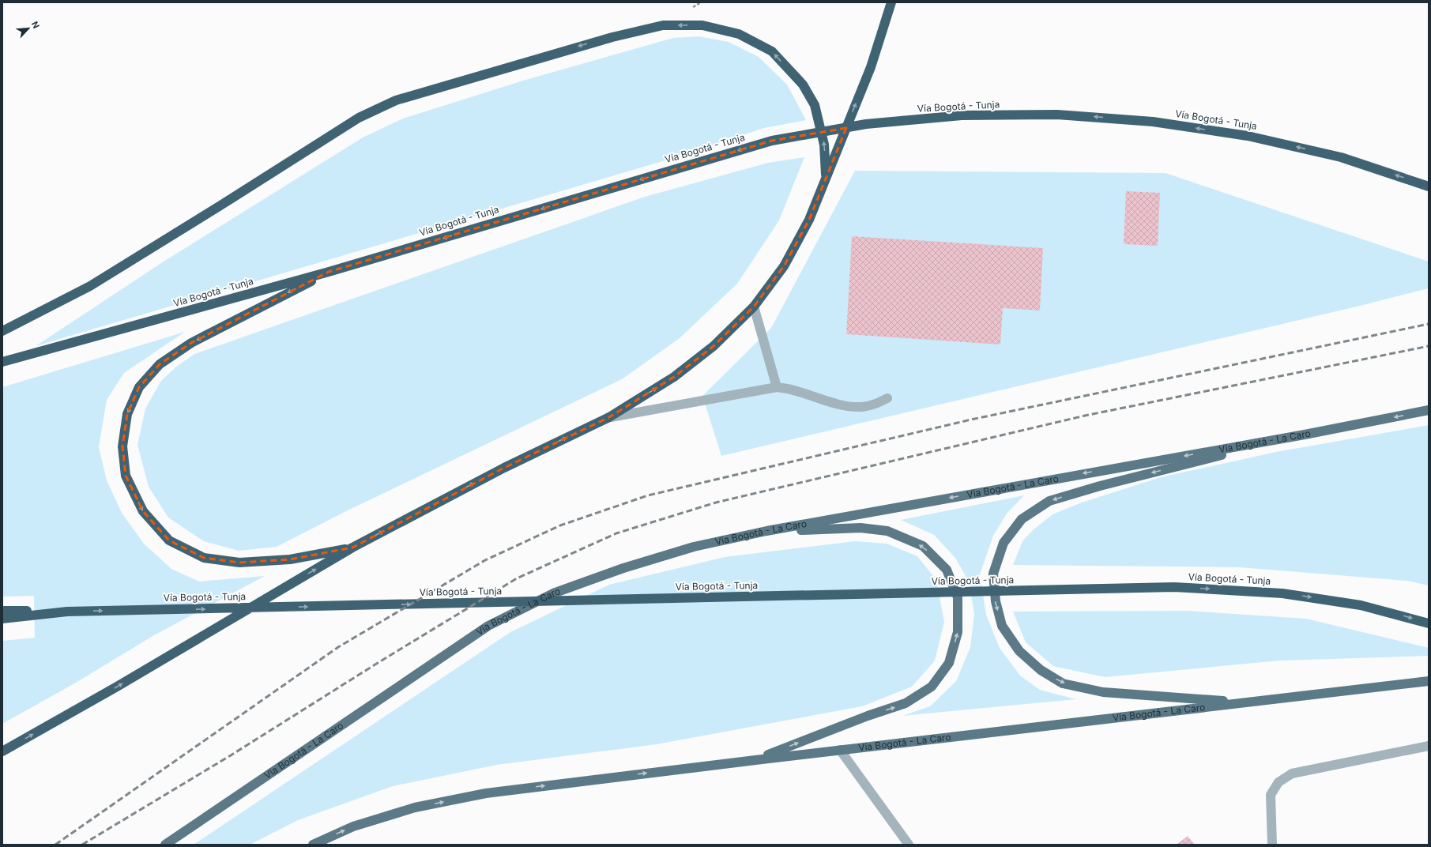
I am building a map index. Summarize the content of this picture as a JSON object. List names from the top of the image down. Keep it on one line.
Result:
{"streets":{"highway":["Vía Bogotá - Tunja"],"main road":["Vía Bogotá - La Caro"]},"north":"top right"}
